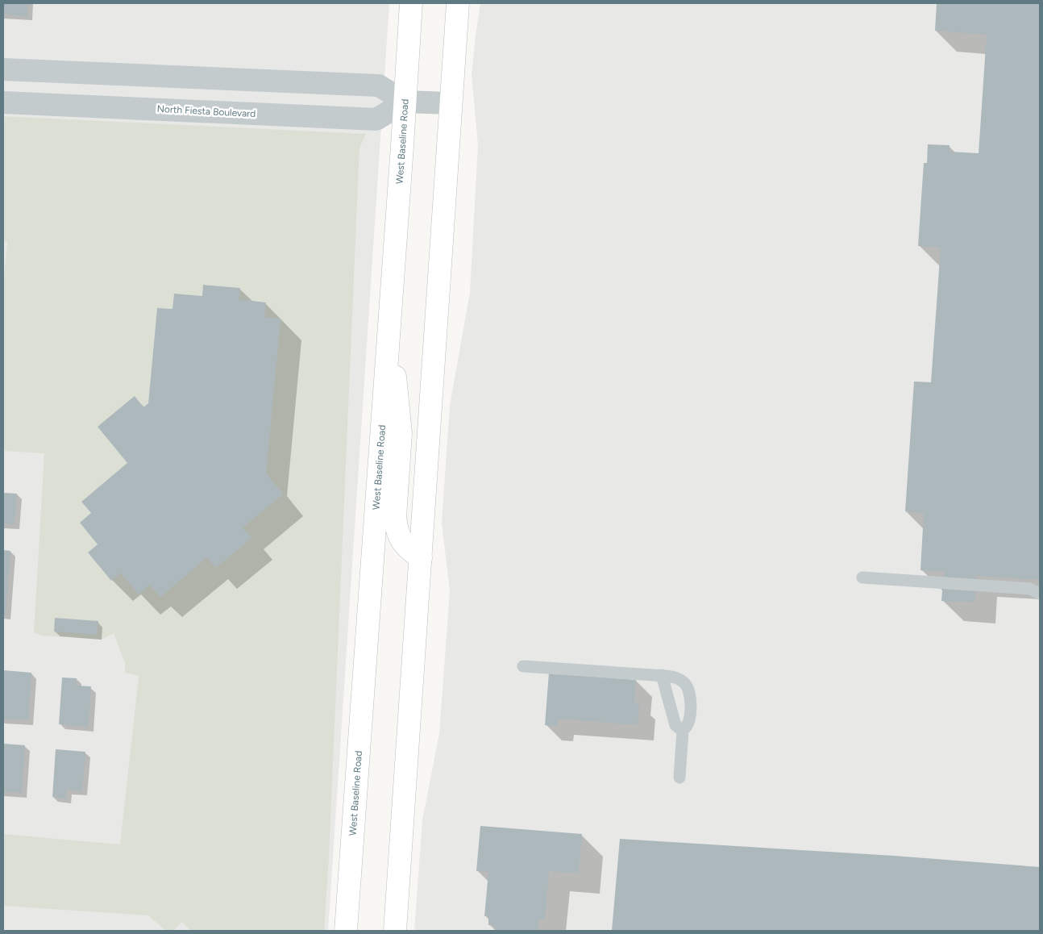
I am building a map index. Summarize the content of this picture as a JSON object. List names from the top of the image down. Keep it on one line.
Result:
{"streets":{"main road":["West Baseline Road"],"street":["North Fiesta Boulevard"]},"crossings":[["North Fiesta Boulevard","West Baseline Road"]]}
